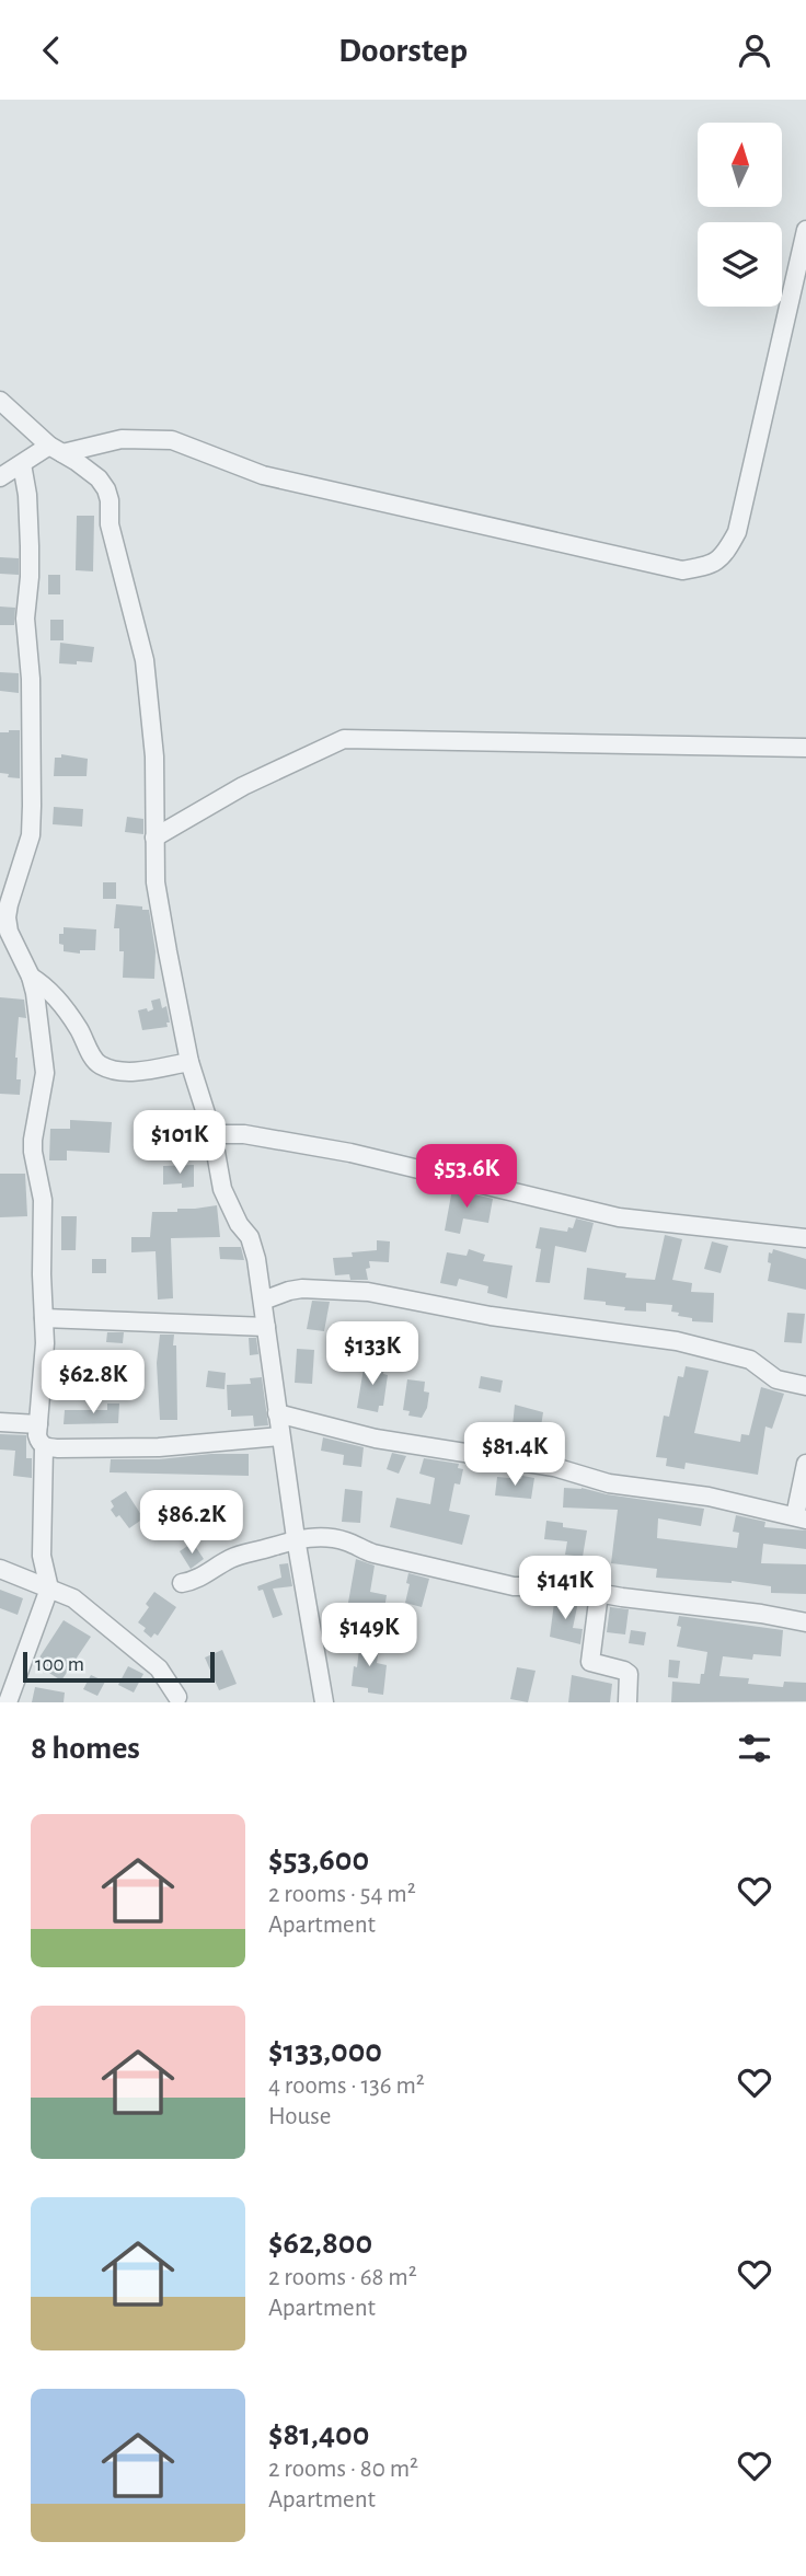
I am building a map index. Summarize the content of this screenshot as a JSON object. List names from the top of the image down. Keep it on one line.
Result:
{"scale_bar":"100 m","north":"top","page":{"header":"Doorstep","price":["$101K","$53.6K","$133K","$62.8K","$81.4K","$86.2K","$141K","$149K"],"scale":"100 m","heading":"8 homes","list":[{"name":"$53,600","note":"2 rooms · 54 m² · Apartment"},{"name":"$133,000","note":"4 rooms · 136 m² · House"},{"name":"$62,800","note":"2 rooms · 68 m² · Apartment"},{"name":"$81,400","note":"2 rooms · 80 m² · Apartment"}]}}
